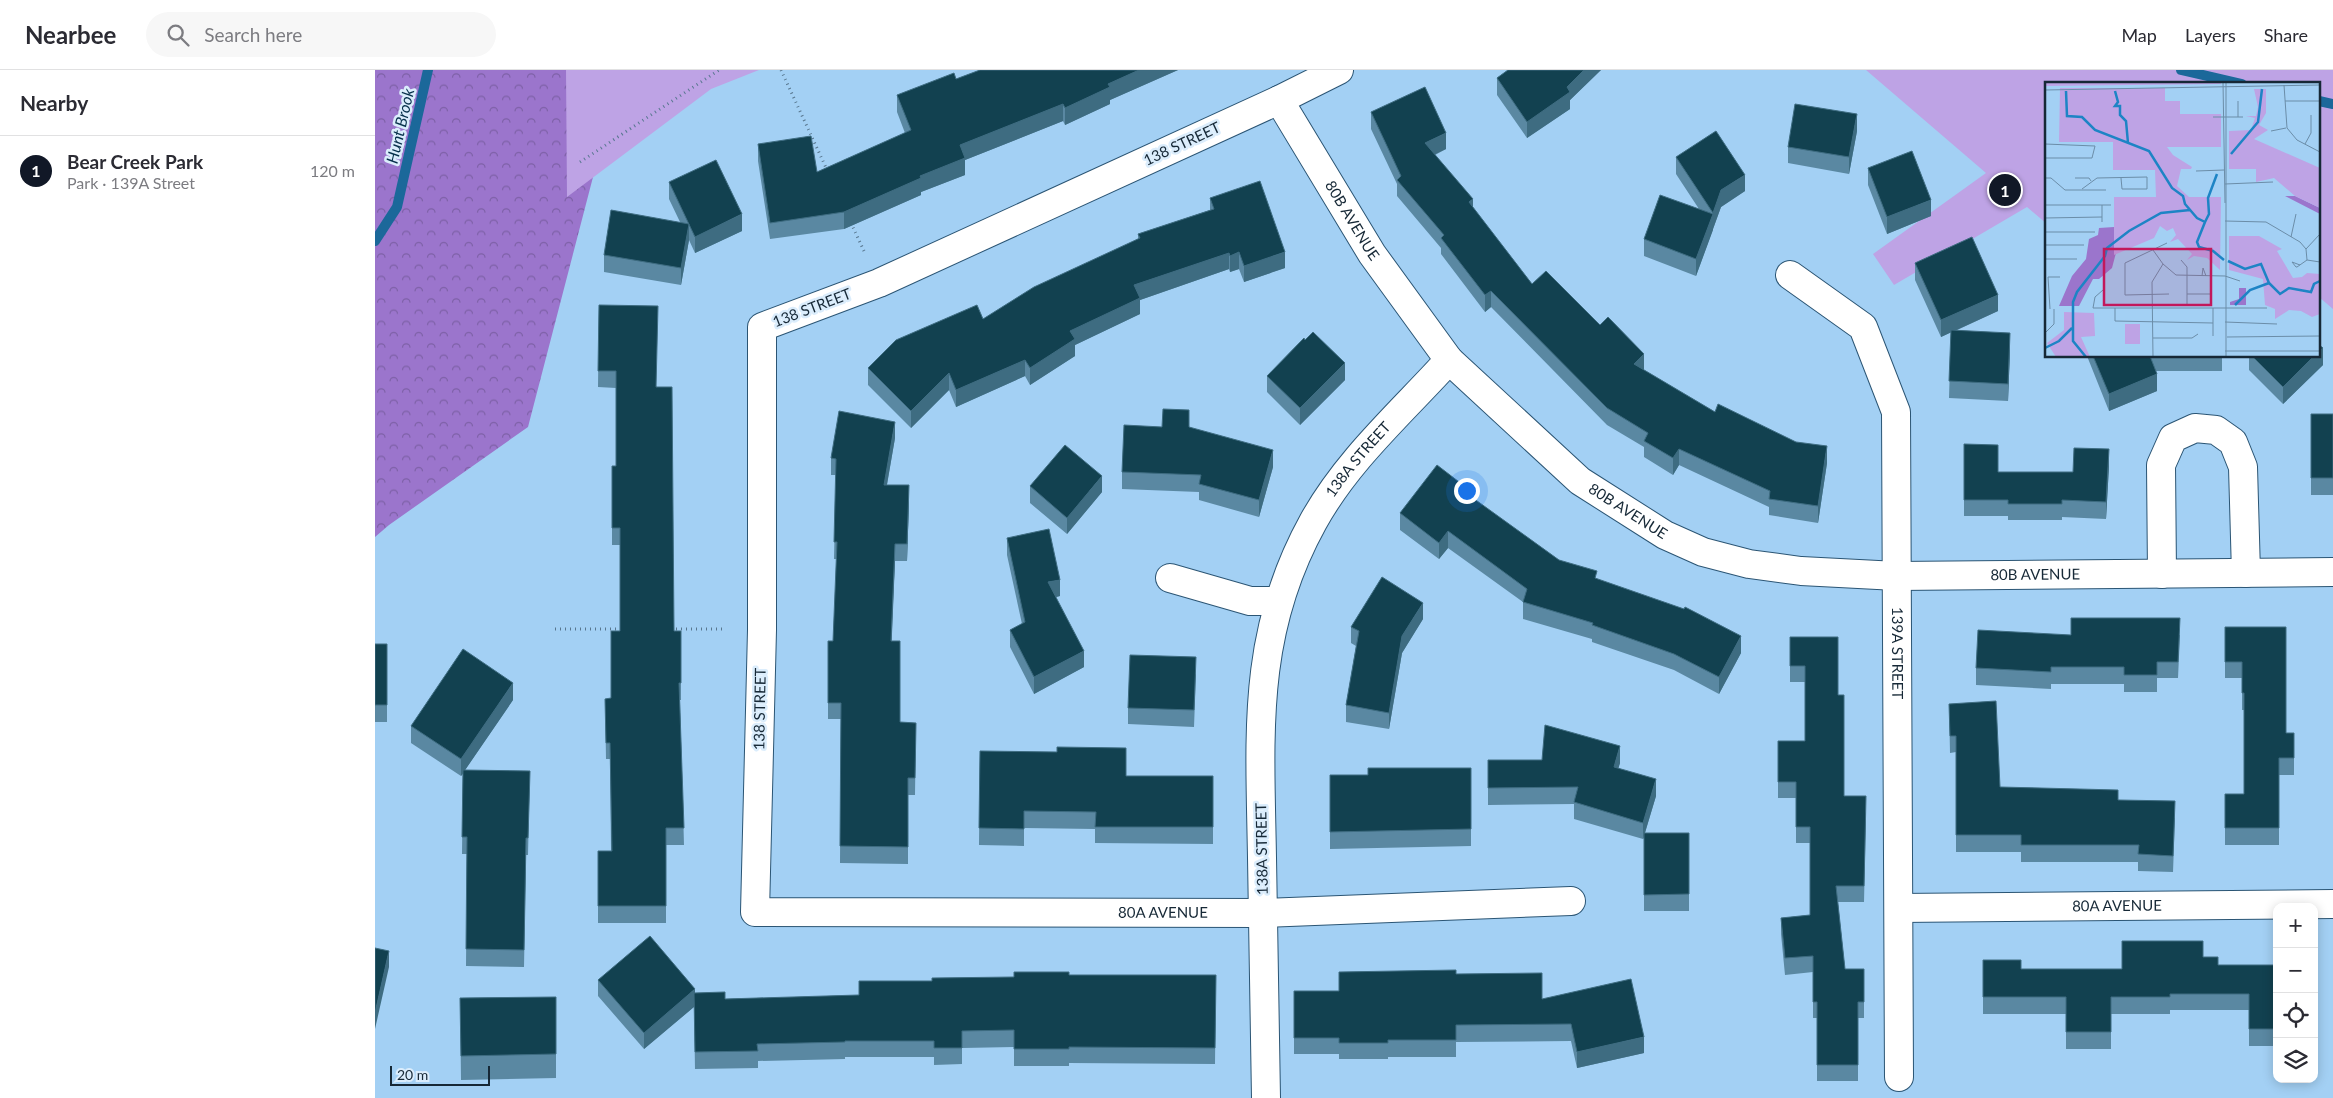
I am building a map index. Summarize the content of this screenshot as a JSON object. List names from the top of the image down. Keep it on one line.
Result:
{"streets":{"street":["138 STREET","80B AVENUE","138A STREET","139A STREET","80A AVENUE"]},"crossings":[["138 STREET","80B AVENUE"],["138 STREET","80A AVENUE"],["80B AVENUE","138A STREET"],["80B AVENUE","139A STREET"],["138A STREET","80A AVENUE"],["139A STREET","80A AVENUE"]],"water":["Hunt Brook"],"scale_bar":"20 m","page":{"header":"Nearbee","search":"Search here","nav":["Map","Layers","Share"],"heading":"Nearby","list":[{"mark":"1","name":"Bear Creek Park","note":"Park · 139A Street","value":"120 m"}],"pins":"1","map_buttons":["+","−"],"scale":"20 m"}}
